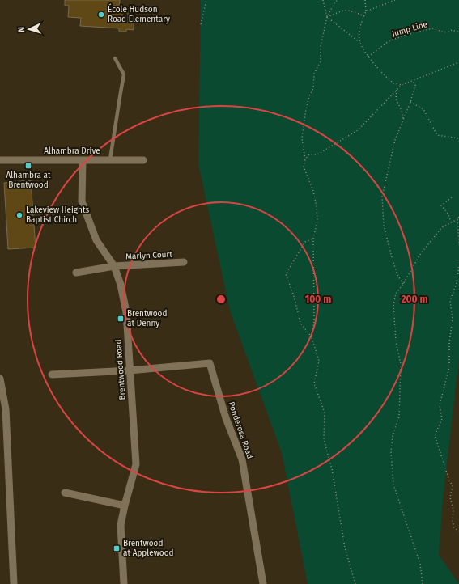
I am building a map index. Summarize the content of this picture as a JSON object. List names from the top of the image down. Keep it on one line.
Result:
{"streets":{"street":["Alhambra Drive","Marlyn Court","Brentwood Road","Ponderosa Road"],"path":["Jump Line"]},"crossings":[["Alhambra Drive","Brentwood Road"],["Marlyn Court","Brentwood Road"],["Brentwood Road","Ponderosa Road"]],"places":{"other":["École Hudson Road Elementary","Lakeview Heights Baptist Chirch"],"transit":["Alhambra at Brentwood","Brentwood at Denny","Brentwood at Applewood"]},"north":"left","rings":["100 m","200 m"]}
